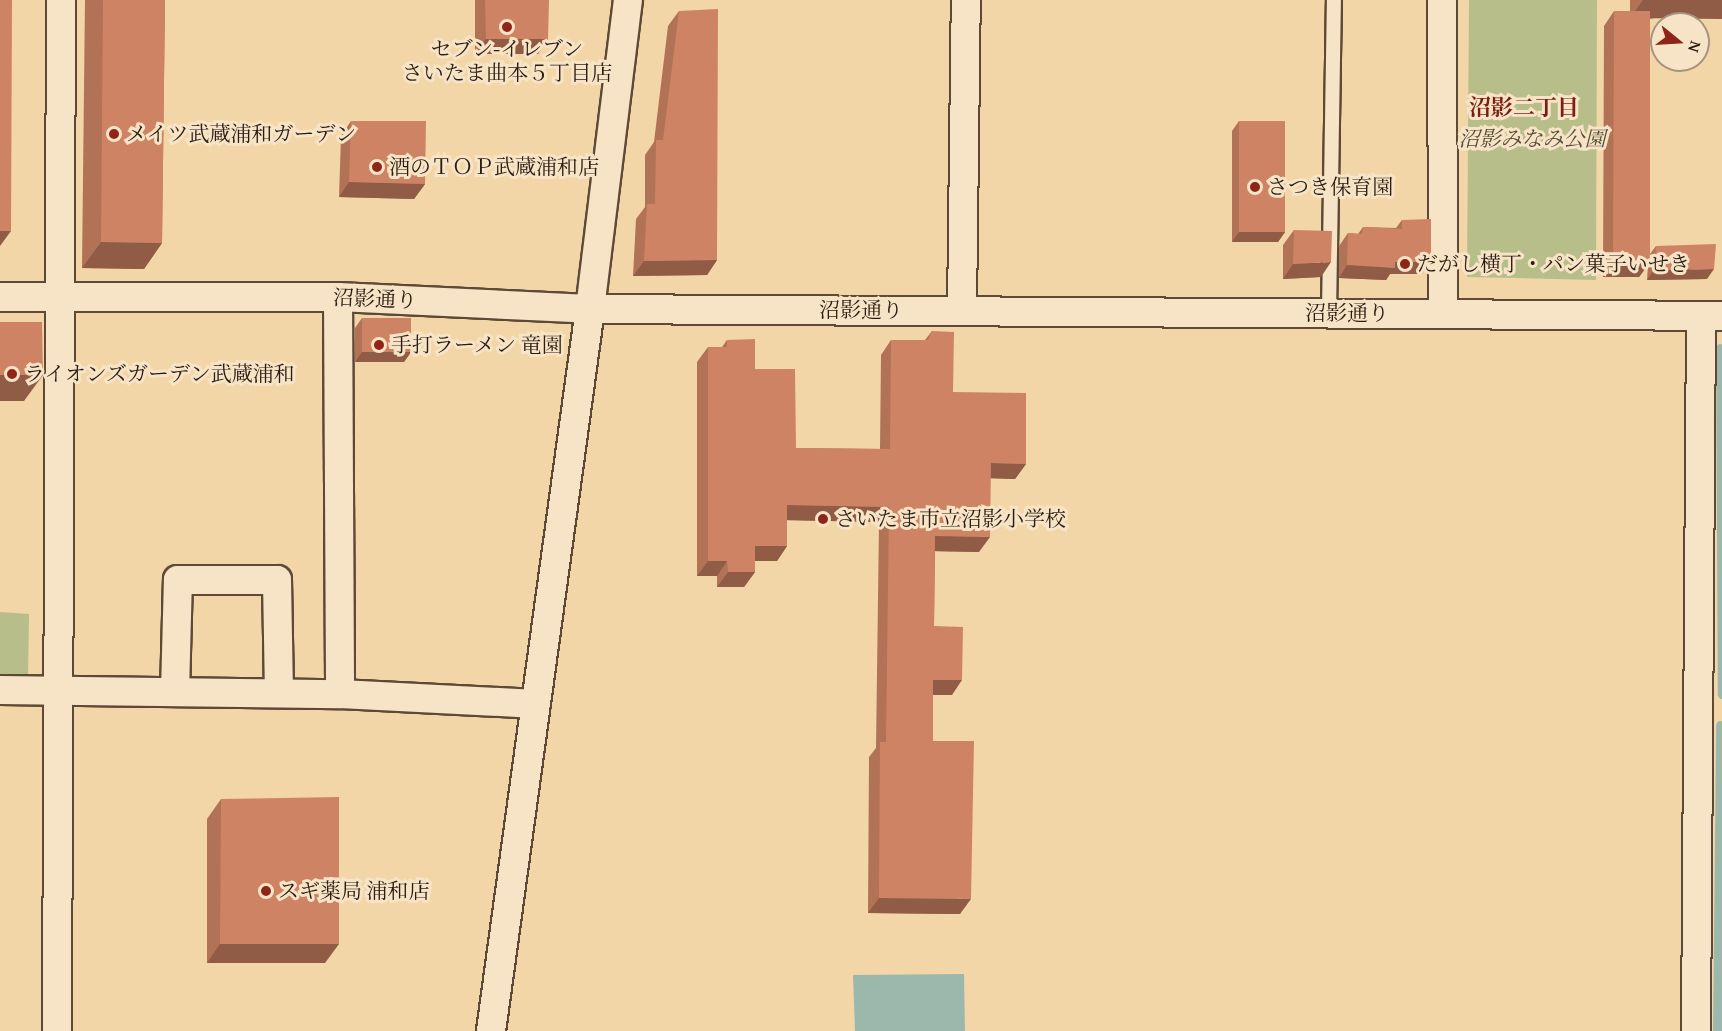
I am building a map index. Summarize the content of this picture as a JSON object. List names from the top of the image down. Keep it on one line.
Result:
{"streets":{"street":["沼影通り"]},"districts":["沼影二丁目"],"parks":["沼影みなみ公園"],"places":["セブン-イレブン さいたま曲本５丁目店","メイツ武蔵浦和ガーデン","酒のＴＯＰ武蔵浦和店","さつき保育園","だがし横丁・パン菓子いせき","手打ラーメン 竜園","ライオンズガーデン武蔵浦和","さいたま市立沼影小学校","スギ薬局 浦和店"],"north":"right"}
